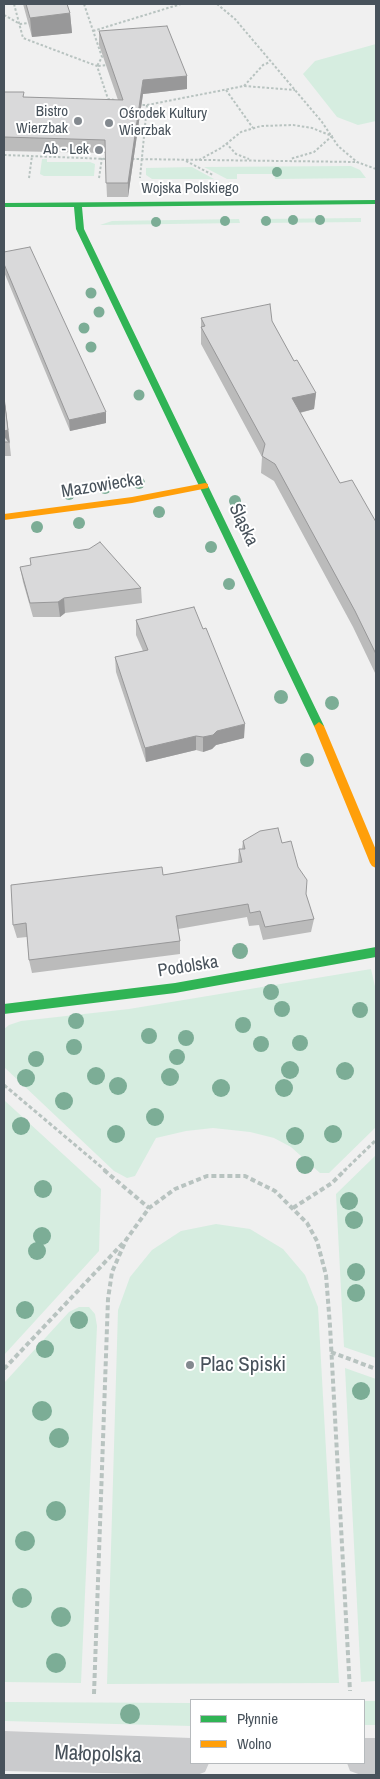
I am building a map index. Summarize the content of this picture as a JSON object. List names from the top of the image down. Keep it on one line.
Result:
{"streets":{"street":["Wojska Polskiego","Mazowiecka","Śląska","Podolska","Małopolska"]},"crossings":[["Wojska Polskiego","Śląska"],["Mazowiecka","Śląska"]],"places":["Bistro Wierzbak","Ośrodek Kultury Wierzbak","Ab - Lek","Plac Spiski"],"legend":["Płynnie","Wolno"]}
